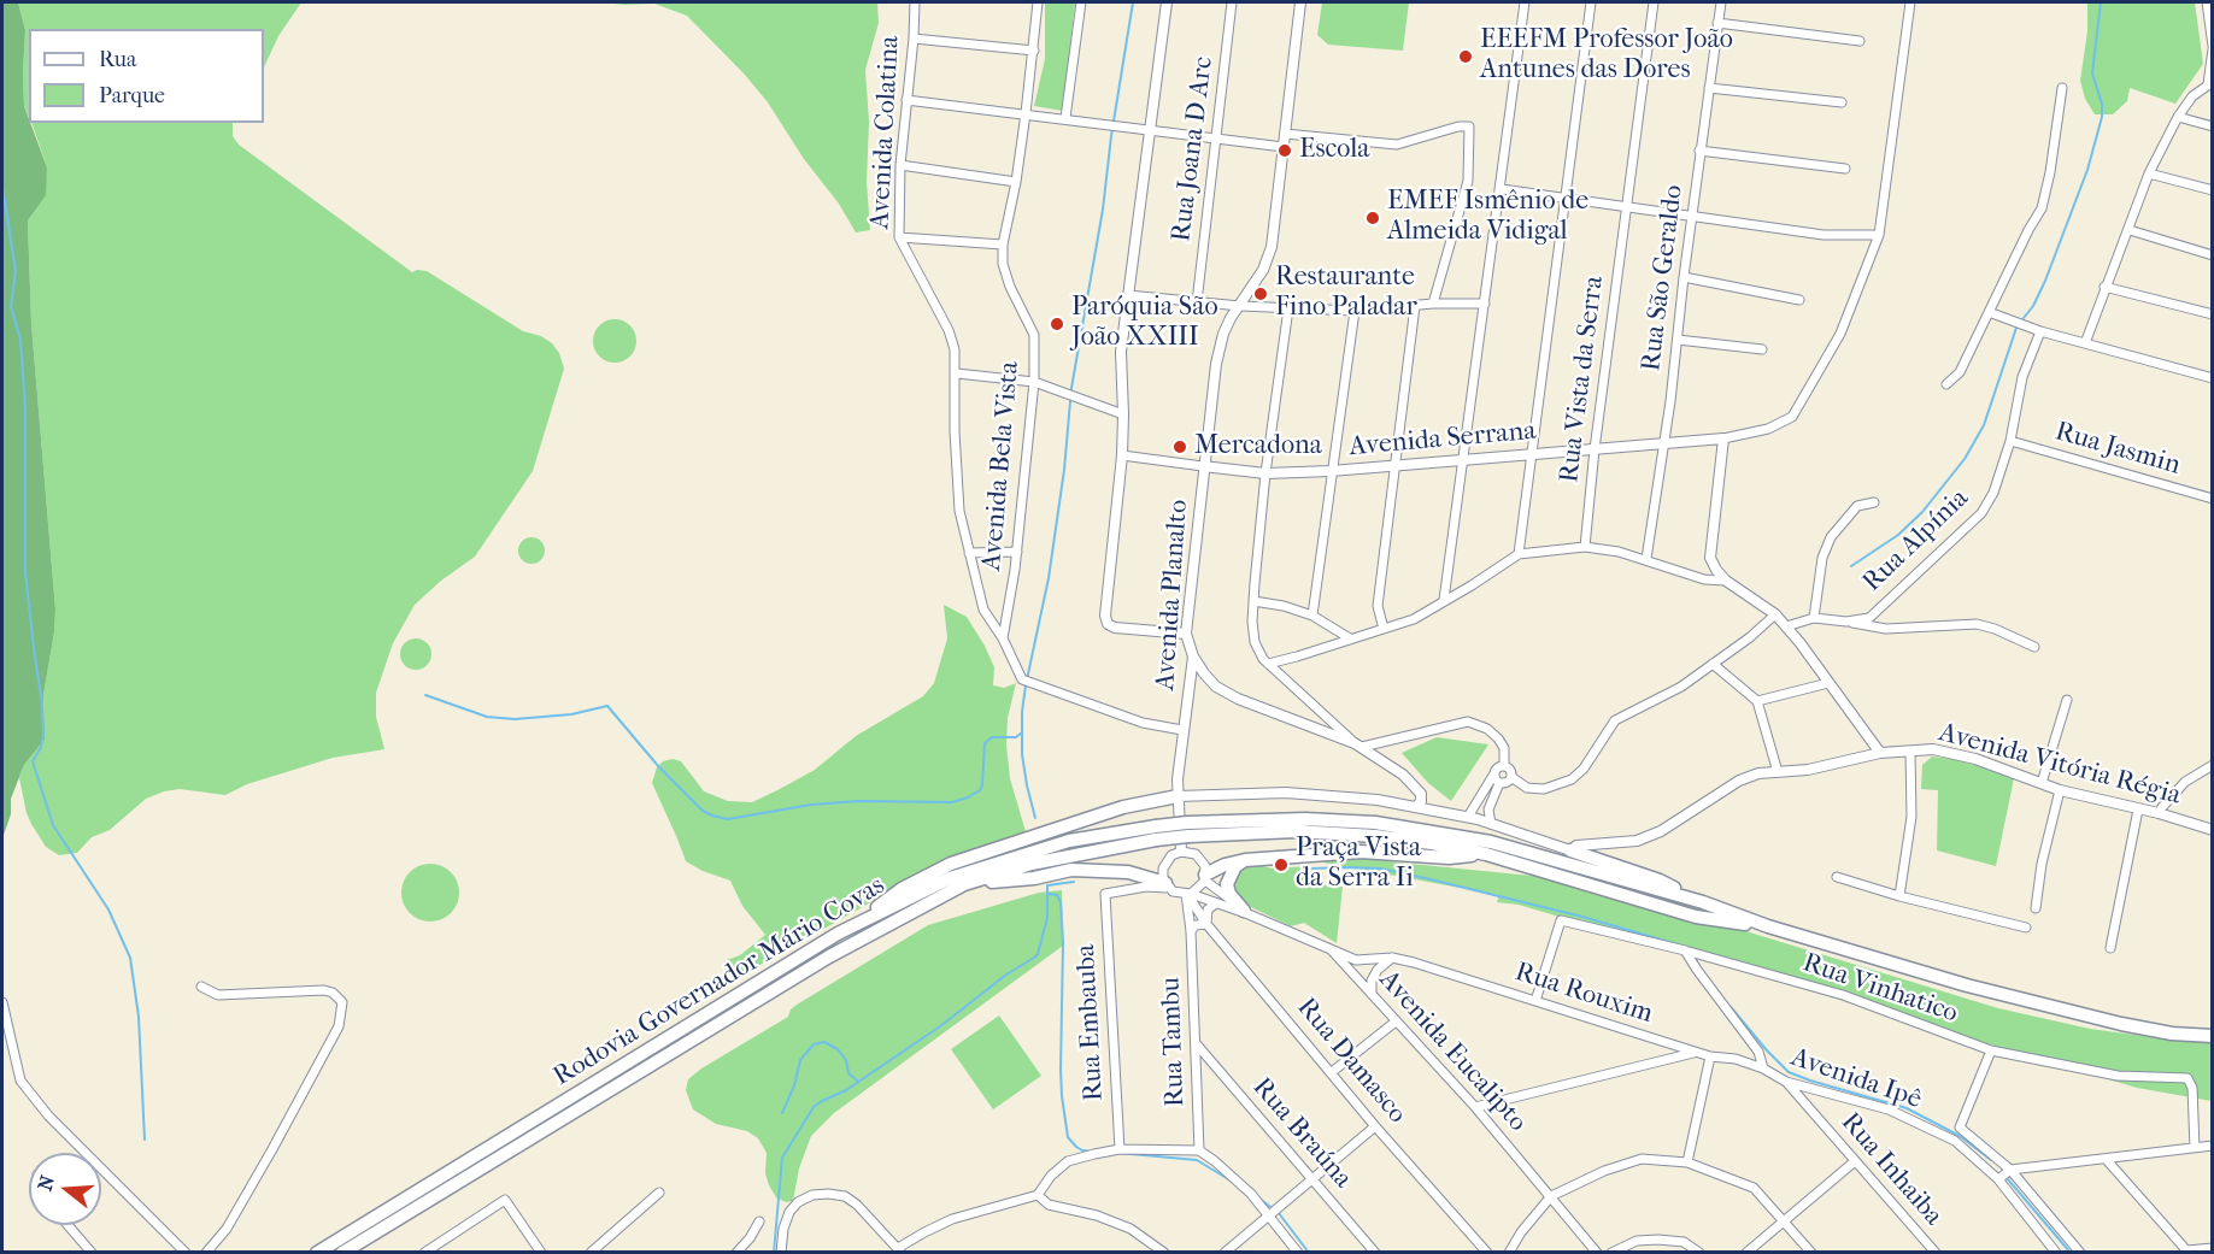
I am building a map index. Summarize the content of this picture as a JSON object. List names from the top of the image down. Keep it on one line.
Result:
{"streets":{"main road":["Rodovia Governador Mário Covas"],"street":["Avenida Colatina","Rua Joana D Arc","Rua São Geraldo","Rua Vista da Serra","Avenida Serrana","Rua Jasmin","Avenida Bela Vista","Rua Alpínia","Avenida Planalto","Avenida Vitória Régia","Rua Vinhatico","Rua Rouxim","Rua Embauba","Rua Tambu","Avenida Eucalipto","Rua Damasco","Avenida Ipê","Rua Braúna","Rua Inhaiba"]},"crossings":[["Avenida Colatina","Avenida Bela Vista"],["Avenida Colatina","Avenida Planalto"],["Rua São Geraldo","Avenida Serrana"],["Rua Vista da Serra","Avenida Serrana"],["Avenida Serrana","Avenida Planalto"],["Rua Jasmin","Rua Alpínia"],["Avenida Planalto","Rua Embauba"],["Avenida Planalto","Rua Tambu"],["Avenida Planalto","Avenida Eucalipto"],["Avenida Planalto","Rua Damasco"],["Rua Vinhatico","Rua Rouxim"],["Rua Rouxim","Avenida Eucalipto"],["Rua Rouxim","Avenida Ipê"],["Rua Embauba","Rua Tambu"],["Rua Embauba","Avenida Eucalipto"],["Rua Embauba","Rua Damasco"],["Rua Tambu","Avenida Eucalipto"],["Rua Tambu","Rua Damasco"],["Rua Tambu","Rua Braúna"],["Avenida Eucalipto","Rua Damasco"],["Avenida Ipê","Rua Inhaiba"]],"places":["EEEFM Professor João Antunes das Dores","Escola","EMEF Ismênio de Almeida Vidigal","Restaurante Fino Paladar","Paróquia São João XXIII","Mercadona","Praça Vista da Serra Ii"],"legend":["Rua","Parque"],"north":"left"}
